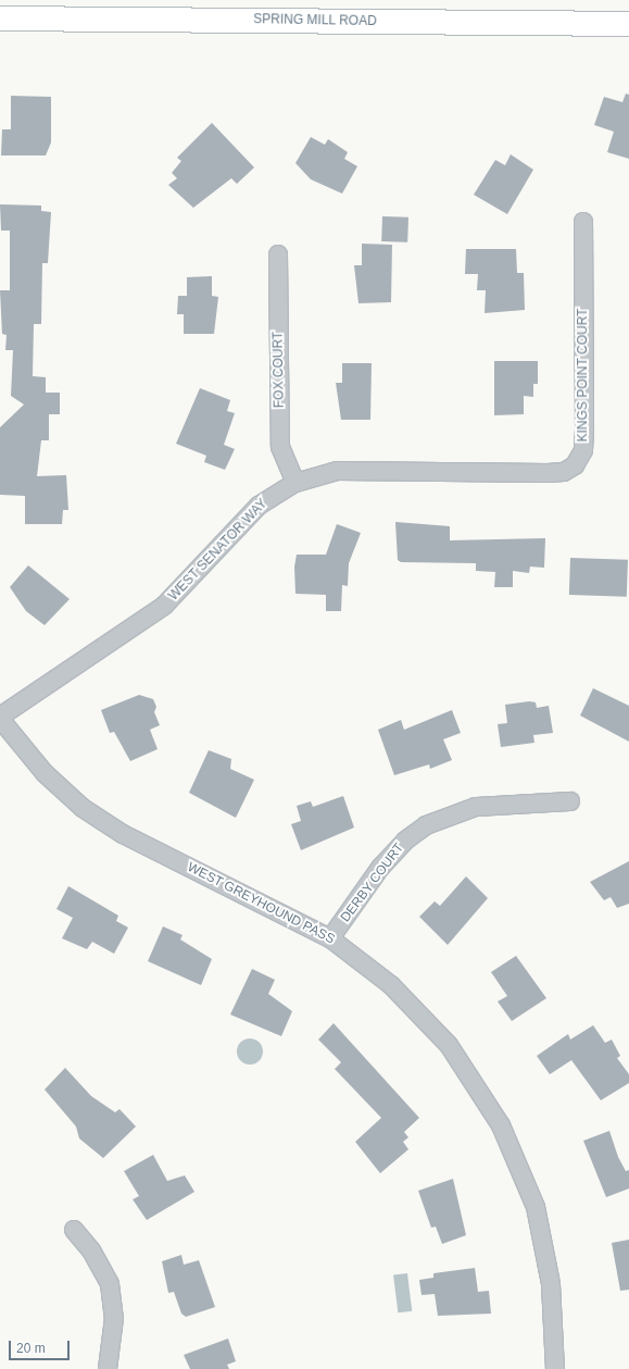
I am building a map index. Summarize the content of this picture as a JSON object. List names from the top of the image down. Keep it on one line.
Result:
{"streets":{"street":["SPRING MILL ROAD","FOX COURT","KINGS POINT COURT","WEST SENATOR WAY","DERBY COURT","WEST GREYHOUND PASS"]},"crossings":[["FOX COURT","WEST SENATOR WAY"],["KINGS POINT COURT","WEST SENATOR WAY"],["WEST SENATOR WAY","WEST GREYHOUND PASS"],["DERBY COURT","WEST GREYHOUND PASS"]],"scale_bar":"20 m"}
